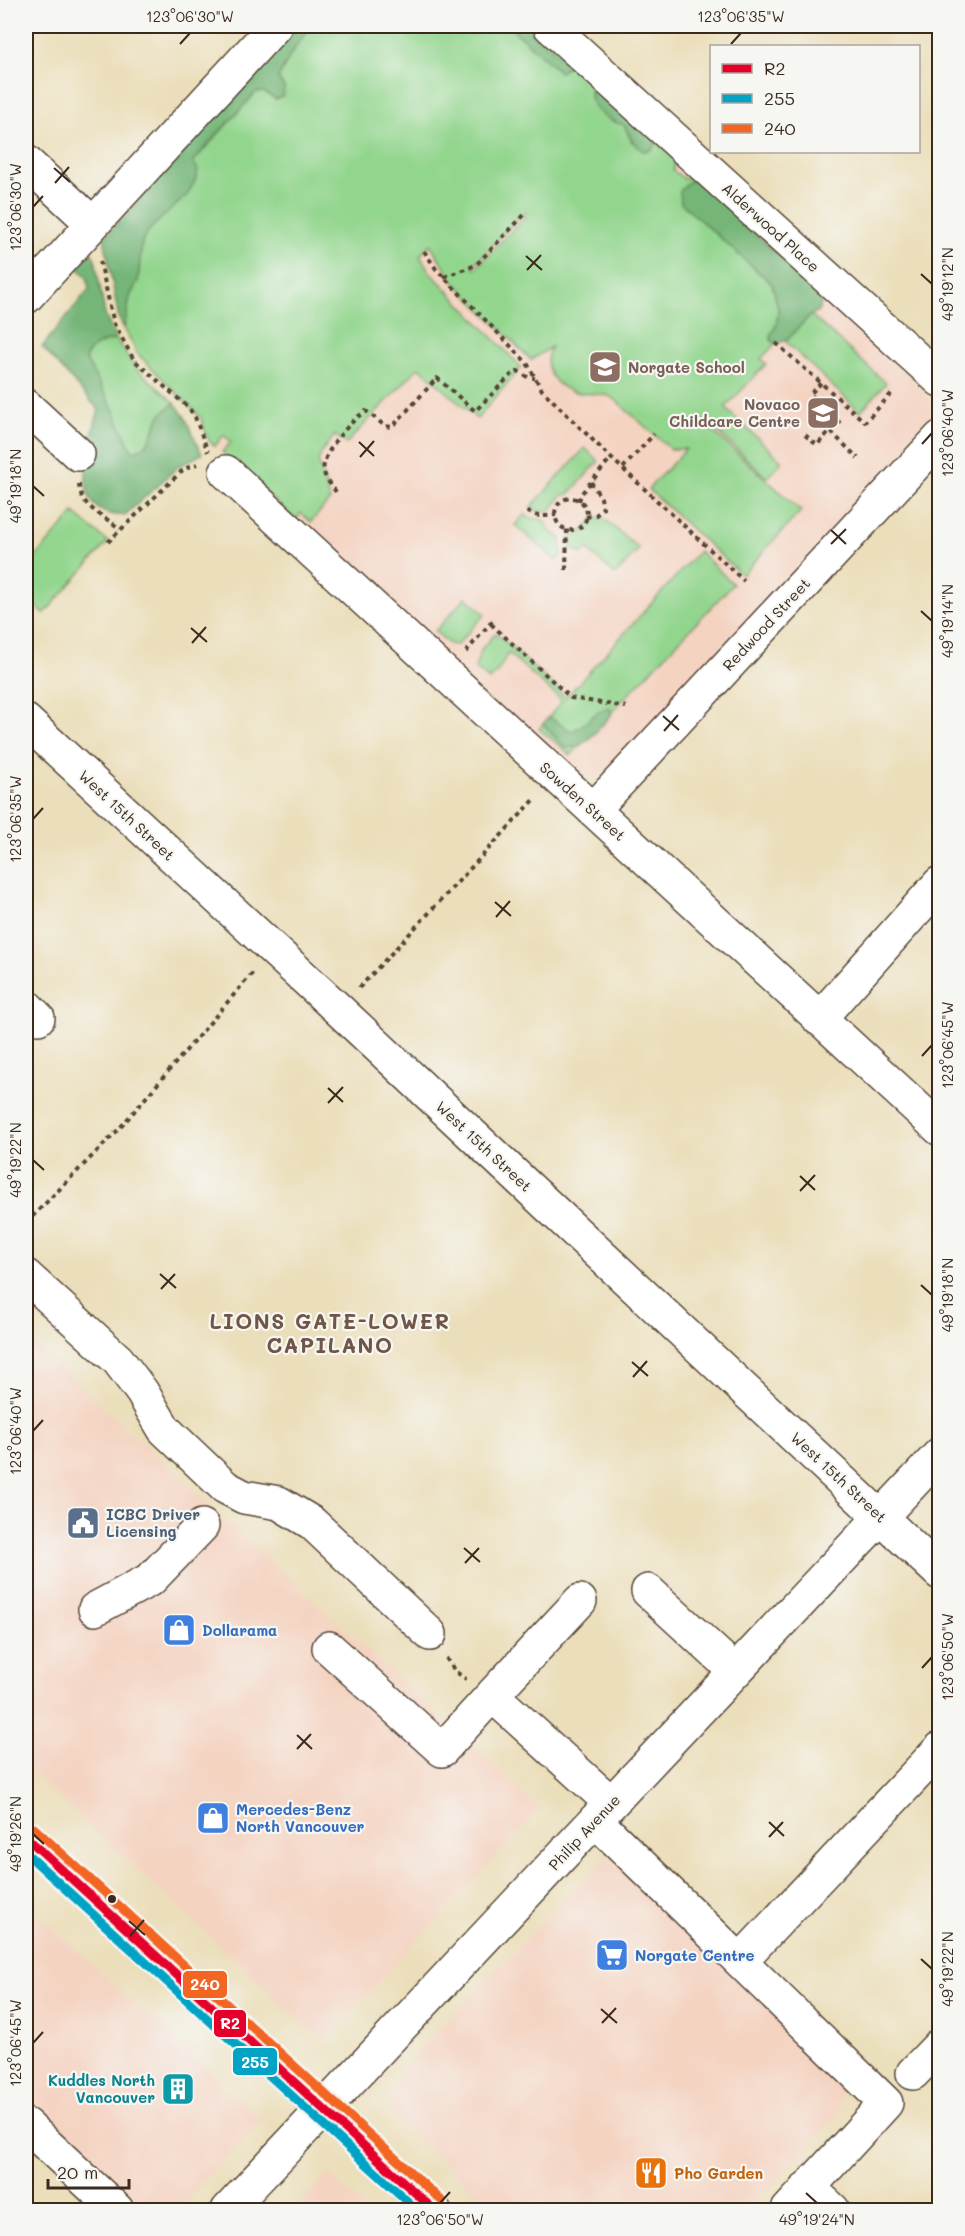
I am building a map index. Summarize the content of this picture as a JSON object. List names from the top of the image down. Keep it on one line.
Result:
{"streets":{"street":["Alderwood Place","Redwood Street","Sowden Street","West 15th Street","Philip Avenue"]},"crossings":[["Redwood Street","Sowden Street"],["West 15th Street","Philip Avenue"]],"districts":["LIONS GATE-LOWER CAPILANO"],"places":{"school or university":["Norgate School","Novaco Childcare Centre"],"public building":["ICBC Driver Licensing"],"shop":["Dollarama","Mercedes-Benz North Vancouver"],"supermarket":["Norgate Centre"],"building":["Kuddles North Vancouver"],"restaurant":["Pho Garden"]},"lines":["transit line 240","transit line R2","transit line 255"],"legend":["R2","255","240"],"scale_bar":"20 m","coordinates":["123°06'30\"W","123°06'35\"W","49°19'12\"N","123°06'40\"W","49°19'18\"N","49°19'14\"N","123°06'45\"W","49°19'22\"N","123°06'50\"W","49°19'26\"N","49°19'24\"N"]}
